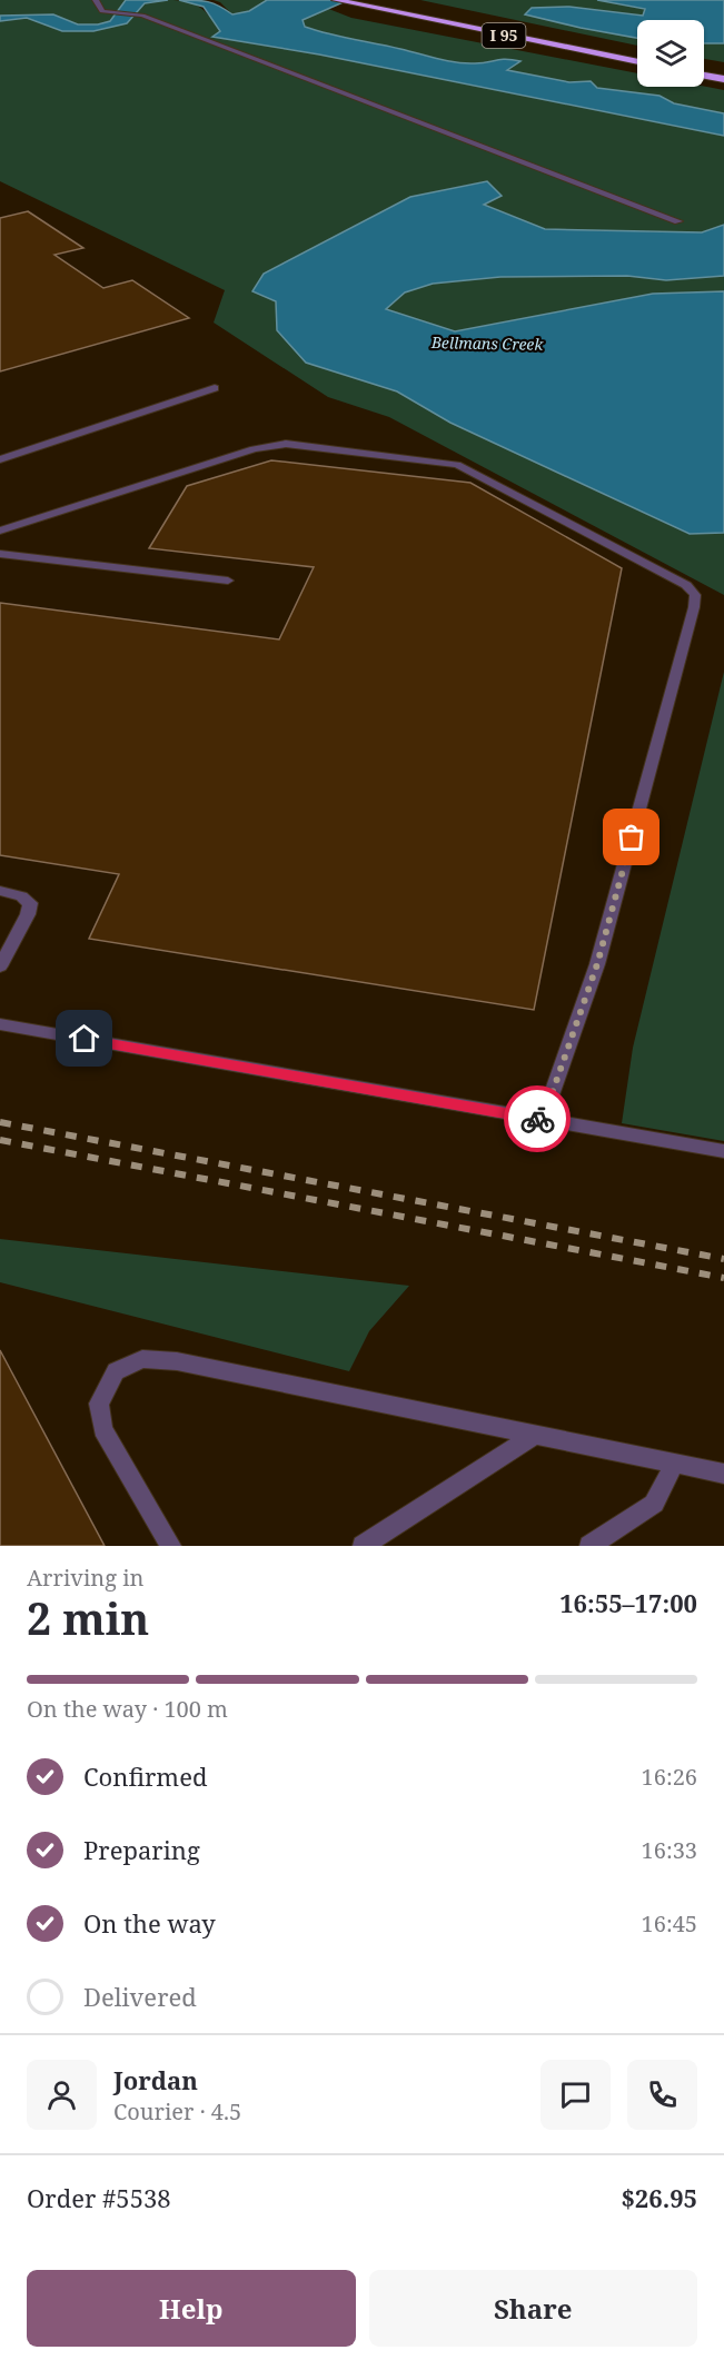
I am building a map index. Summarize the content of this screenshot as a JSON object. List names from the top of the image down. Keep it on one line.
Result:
{"streets":{"highway":["I 95"]},"water":["Bellmans Creek"],"page":{"heading":["2 min","Arriving in","16:55–17:00"],"panel":["Jordan","Courier · 4.5","Order #5538","$26.95"],"bar":"On the way · 100 m","list":[["Confirmed","16:26"],["Preparing","16:33"],["On the way","16:45"],"Delivered"],"buttons":["Help","Share"]}}
